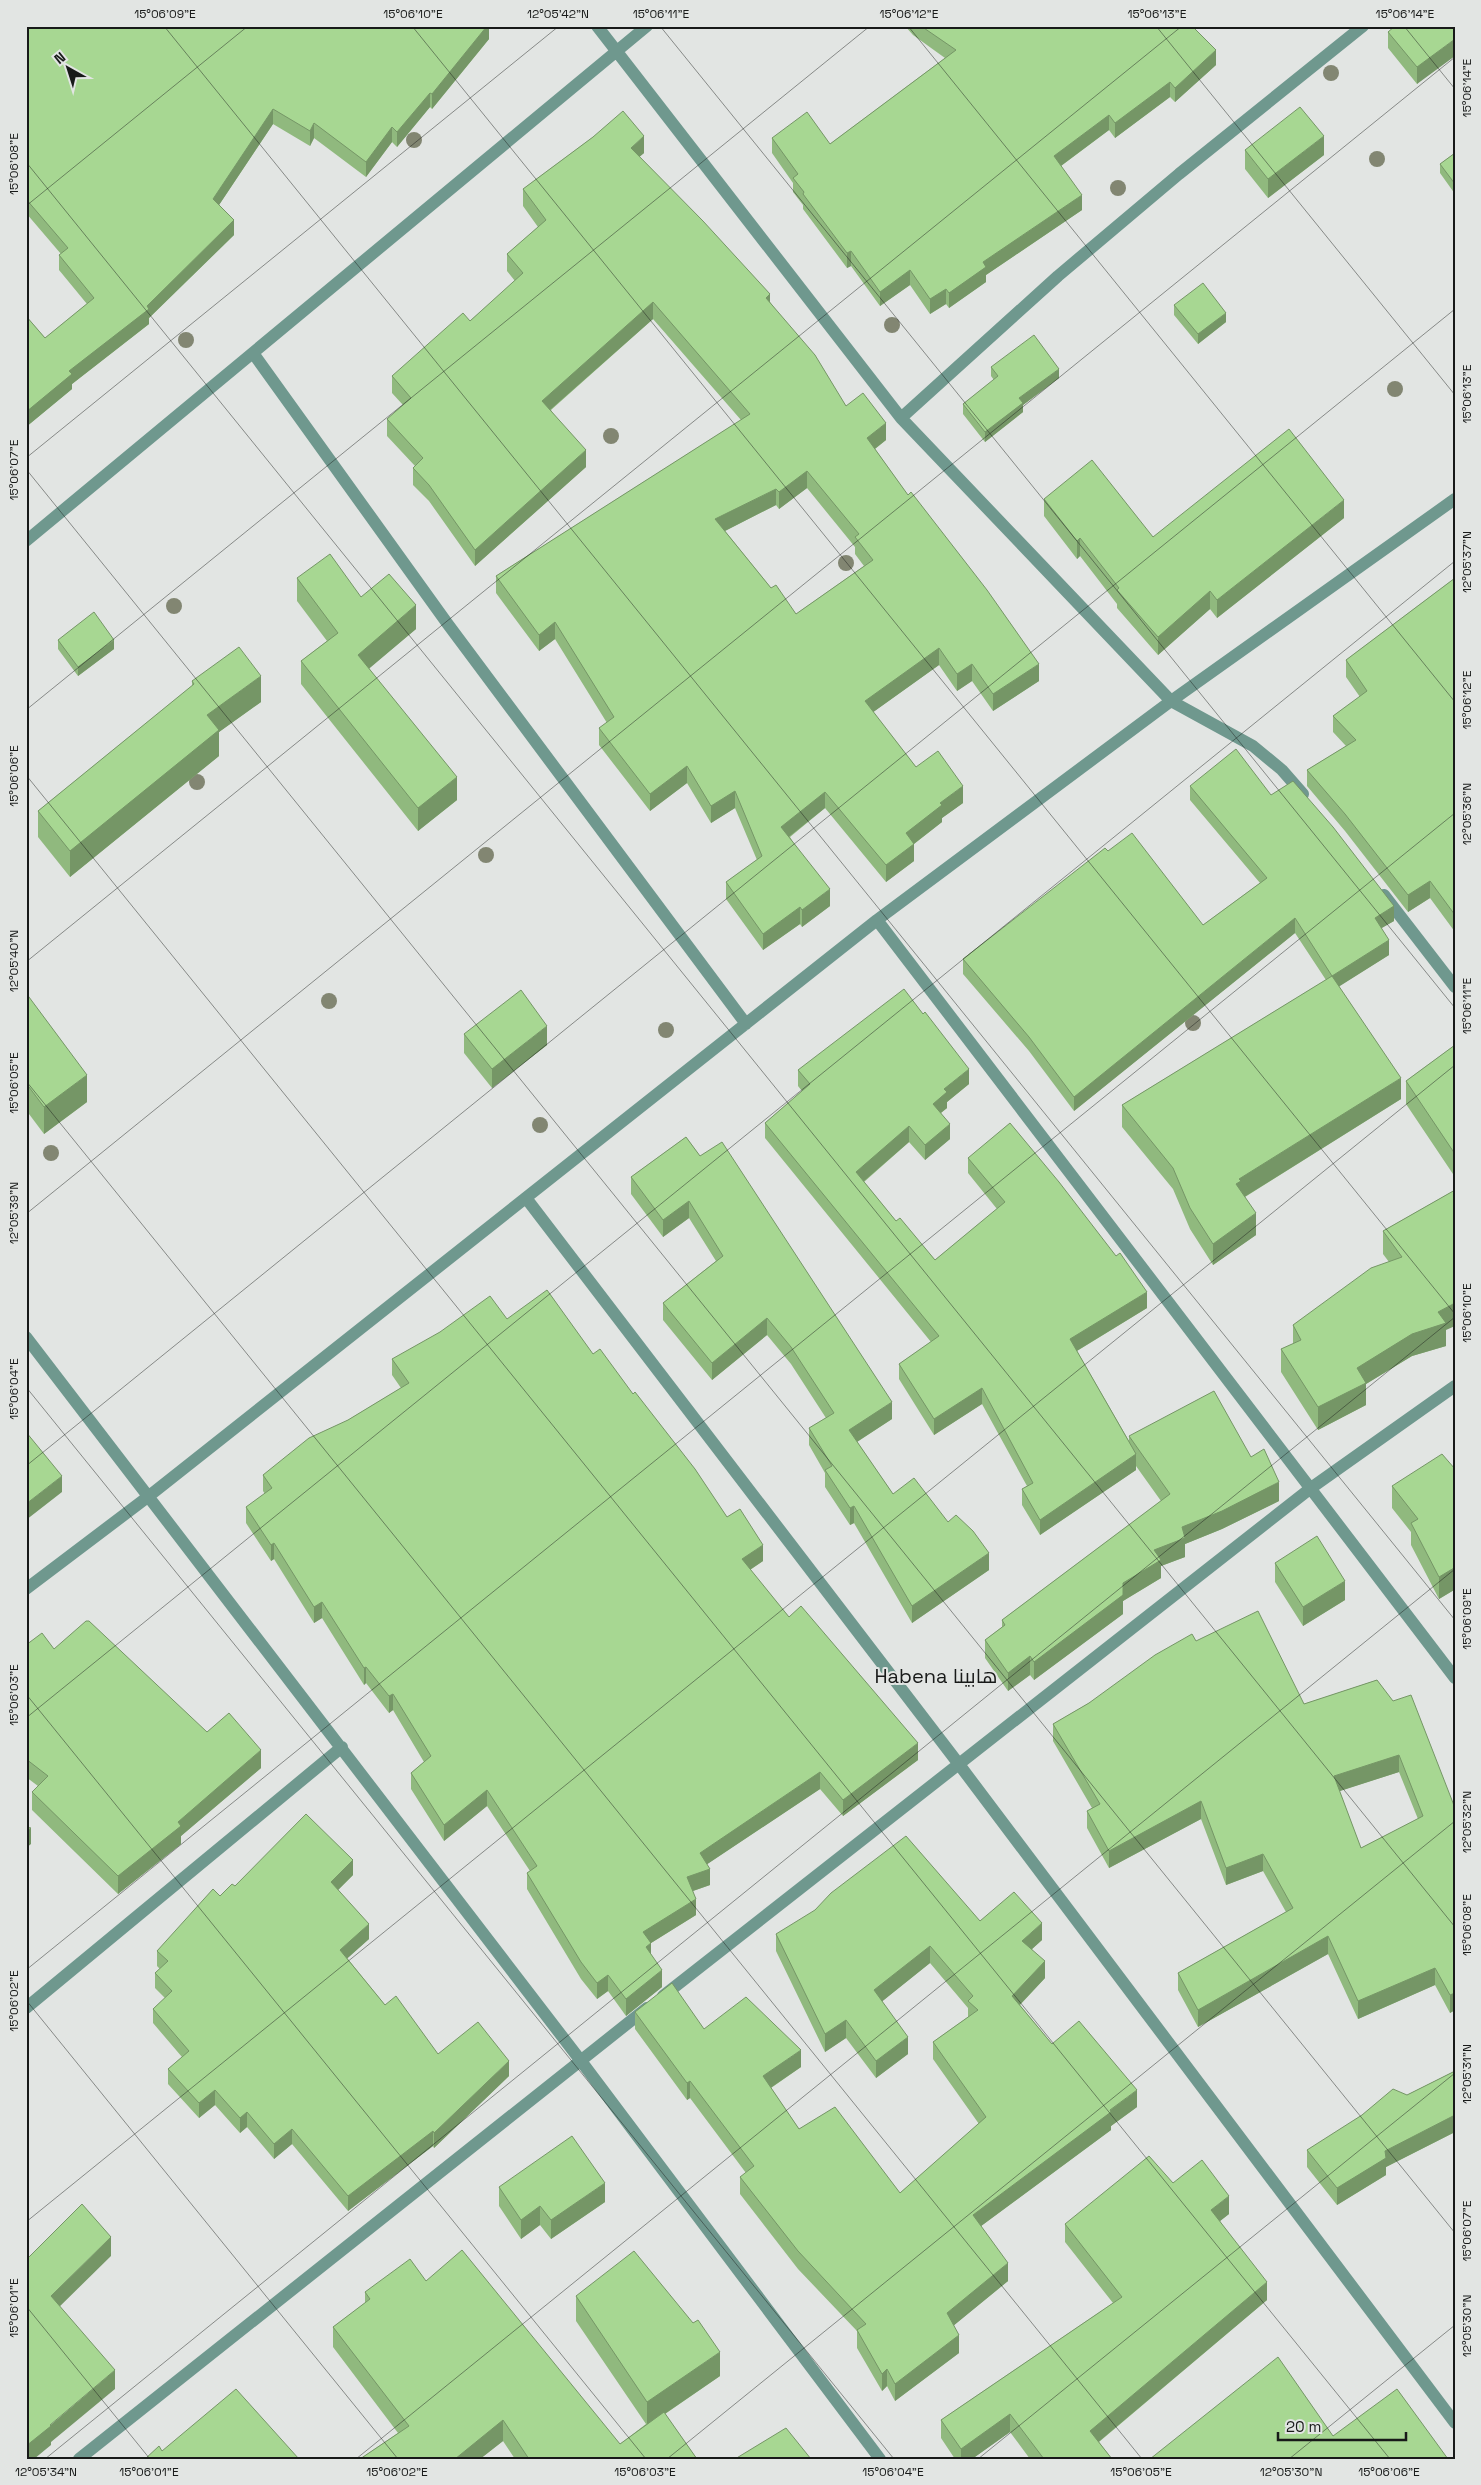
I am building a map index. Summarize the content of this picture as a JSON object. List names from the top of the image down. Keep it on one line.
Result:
{"districts":["Habena هابينا"],"scale_bar":"20 m","north":"top left","coordinates":["15°06'09\"E","15°06'10\"E","12°05'42\"N","15°06'11\"E","15°06'12\"E","15°06'13\"E","15°06'14\"E","15°06'08\"E","15°06'07\"E","12°05'37\"N","15°06'06\"E","12°05'36\"N","12°05'40\"N","15°06'05\"E","12°05'39\"N","15°06'04\"E","15°06'03\"E","12°05'32\"N","15°06'02\"E","12°05'31\"N","15°06'01\"E","12°05'30\"N","12°05'34\"N"]}
